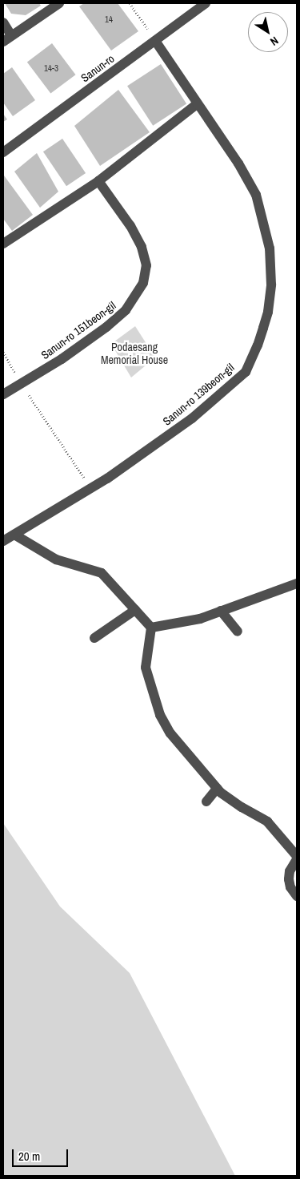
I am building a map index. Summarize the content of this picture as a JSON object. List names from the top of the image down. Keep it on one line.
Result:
{"streets":{"street":["Sanun-ro","Sanun-ro 151beon-gil","Sanun-ro 139beon-gil"]},"crossings":[["Sanun-ro","Sanun-ro 139beon-gil"]],"parks":["Podaesang Memorial House"],"house_numbers":["14","14-3"],"scale_bar":"20 m","north":"bottom right"}
